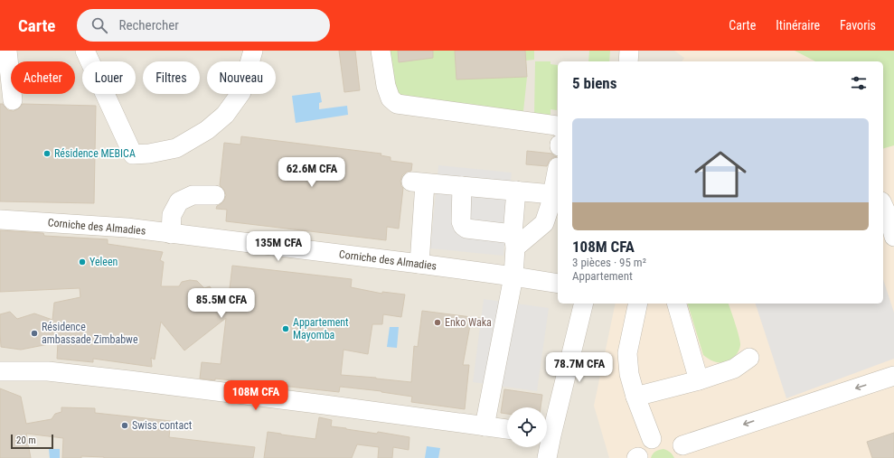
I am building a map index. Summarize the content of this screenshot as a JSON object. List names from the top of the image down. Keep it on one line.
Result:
{"streets":{"street":["Corniche des Almadies"]},"places":["Résidence MEBICA","Yeleen","Enko Waka","Appartement Mayomba","Résidence ambassade Zimbabwe","Swiss contact"],"scale_bar":"20 m","page":{"header":"Carte","search":"Rechercher","nav":["Carte","Itinéraire","Favoris"],"chip":["Acheter","Louer","Filtres","Nouveau"],"heading":"5 biens","list":[{"name":"108M CFA","note":"3 pièces · 95 m² · Appartement"}],"price":["62.6M CFA","135M CFA","85.5M CFA","78.7M CFA","108M CFA"],"scale":"20 m"}}
